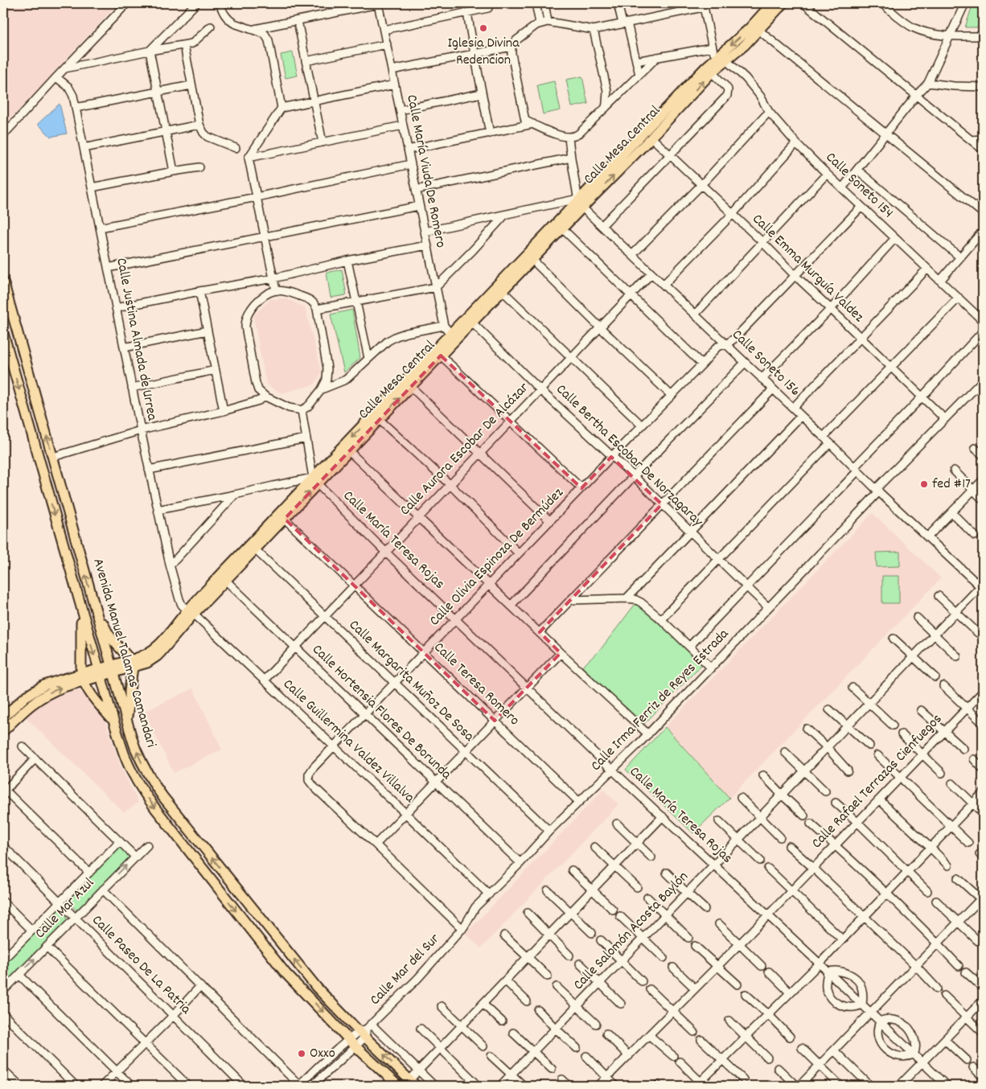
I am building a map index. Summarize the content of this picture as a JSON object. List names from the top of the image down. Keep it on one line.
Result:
{"streets":{"main road":["Calle Mesa Central","Avenida Manuel Talamas Camandari"],"street":["Calle María Viuda De Romero","Calle Soneto 154","Calle Emma Murguía Valdez","Calle Justina Almada de Urrea","Calle Soneto 156","Calle Aurora Escobar De Alcázar","Calle Bertha Escobar De Norzagaray","Calle María Teresa Rojas","Calle Olivia Espinoza De Bermúdez","Calle Margarita Muñoz De Sosa","Calle Teresa Romero","Calle Irma Ferriz de Reyes Estrada","Calle Hortensia Flores De Borunda","Calle Guillermina Valdez Villalva","Calle Rafael Terrazas Cienfuegos","Calle Mar Azul","Calle Salomón Acosta Baylón","Calle Paseo De La Patria","Calle Mar del Sur"]},"crossings":[["Calle Mesa Central","Calle María Viuda De Romero"],["Calle Mesa Central","Calle Soneto 154"],["Calle Mesa Central","Calle Emma Murguía Valdez"],["Calle Mesa Central","Calle Justina Almada de Urrea"],["Calle Mesa Central","Calle Soneto 156"],["Calle Mesa Central","Calle Bertha Escobar De Norzagaray"],["Calle Mesa Central","Calle María Teresa Rojas"],["Calle Mesa Central","Avenida Manuel Talamas Camandari"],["Calle Mesa Central","Calle Margarita Muñoz De Sosa"],["Calle Mesa Central","Calle Teresa Romero"],["Calle Mesa Central","Calle Hortensia Flores De Borunda"],["Calle Mesa Central","Calle Guillermina Valdez Villalva"],["Calle Soneto 154","Calle Olivia Espinoza De Bermúdez"],["Calle Emma Murguía Valdez","Calle Olivia Espinoza De Bermúdez"],["Calle Justina Almada de Urrea","Calle Guillermina Valdez Villalva"],["Calle Soneto 156","Calle Aurora Escobar De Alcázar"],["Calle Soneto 156","Calle Olivia Espinoza De Bermúdez"],["Calle Soneto 156","Calle Irma Ferriz de Reyes Estrada"],["Calle Soneto 156","Calle Salomón Acosta Baylón"],["Calle Aurora Escobar De Alcázar","Calle Bertha Escobar De Norzagaray"],["Calle Aurora Escobar De Alcázar","Calle María Teresa Rojas"],["Calle Aurora Escobar De Alcázar","Calle Margarita Muñoz De Sosa"],["Calle Aurora Escobar De Alcázar","Calle Teresa Romero"],["Calle Aurora Escobar De Alcázar","Calle Hortensia Flores De Borunda"],["Calle Aurora Escobar De Alcázar","Calle Guillermina Valdez Villalva"],["Calle Bertha Escobar De Norzagaray","Calle Olivia Espinoza De Bermúdez"],["Calle Bertha Escobar De Norzagaray","Calle Irma Ferriz de Reyes Estrada"],["Calle María Teresa Rojas","Calle Olivia Espinoza De Bermúdez"],["Calle María Teresa Rojas","Calle Irma Ferriz de Reyes Estrada"],["Calle María Teresa Rojas","Calle Rafael Terrazas Cienfuegos"],["Calle María Teresa Rojas","Calle Salomón Acosta Baylón"],["Calle Olivia Espinoza De Bermúdez","Calle Margarita Muñoz De Sosa"],["Calle Olivia Espinoza De Bermúdez","Calle Teresa Romero"],["Calle Olivia Espinoza De Bermúdez","Calle Irma Ferriz de Reyes Estrada"],["Calle Olivia Espinoza De Bermúdez","Calle Hortensia Flores De Borunda"],["Calle Olivia Espinoza De Bermúdez","Calle Guillermina Valdez Villalva"],["Calle Olivia Espinoza De Bermúdez","Calle Mar del Sur"],["Avenida Manuel Talamas Camandari","Calle Mar del Sur"],["Calle Margarita Muñoz De Sosa","Calle Irma Ferriz de Reyes Estrada"],["Calle Teresa Romero","Calle Irma Ferriz de Reyes Estrada"],["Calle Irma Ferriz de Reyes Estrada","Calle Hortensia Flores De Borunda"],["Calle Irma Ferriz de Reyes Estrada","Calle Guillermina Valdez Villalva"],["Calle Irma Ferriz de Reyes Estrada","Calle Mar del Sur"],["Calle Mar Azul","Calle Paseo De La Patria"]],"places":["Iglesia Divina Redencion","fed #17","Oxxo"]}
